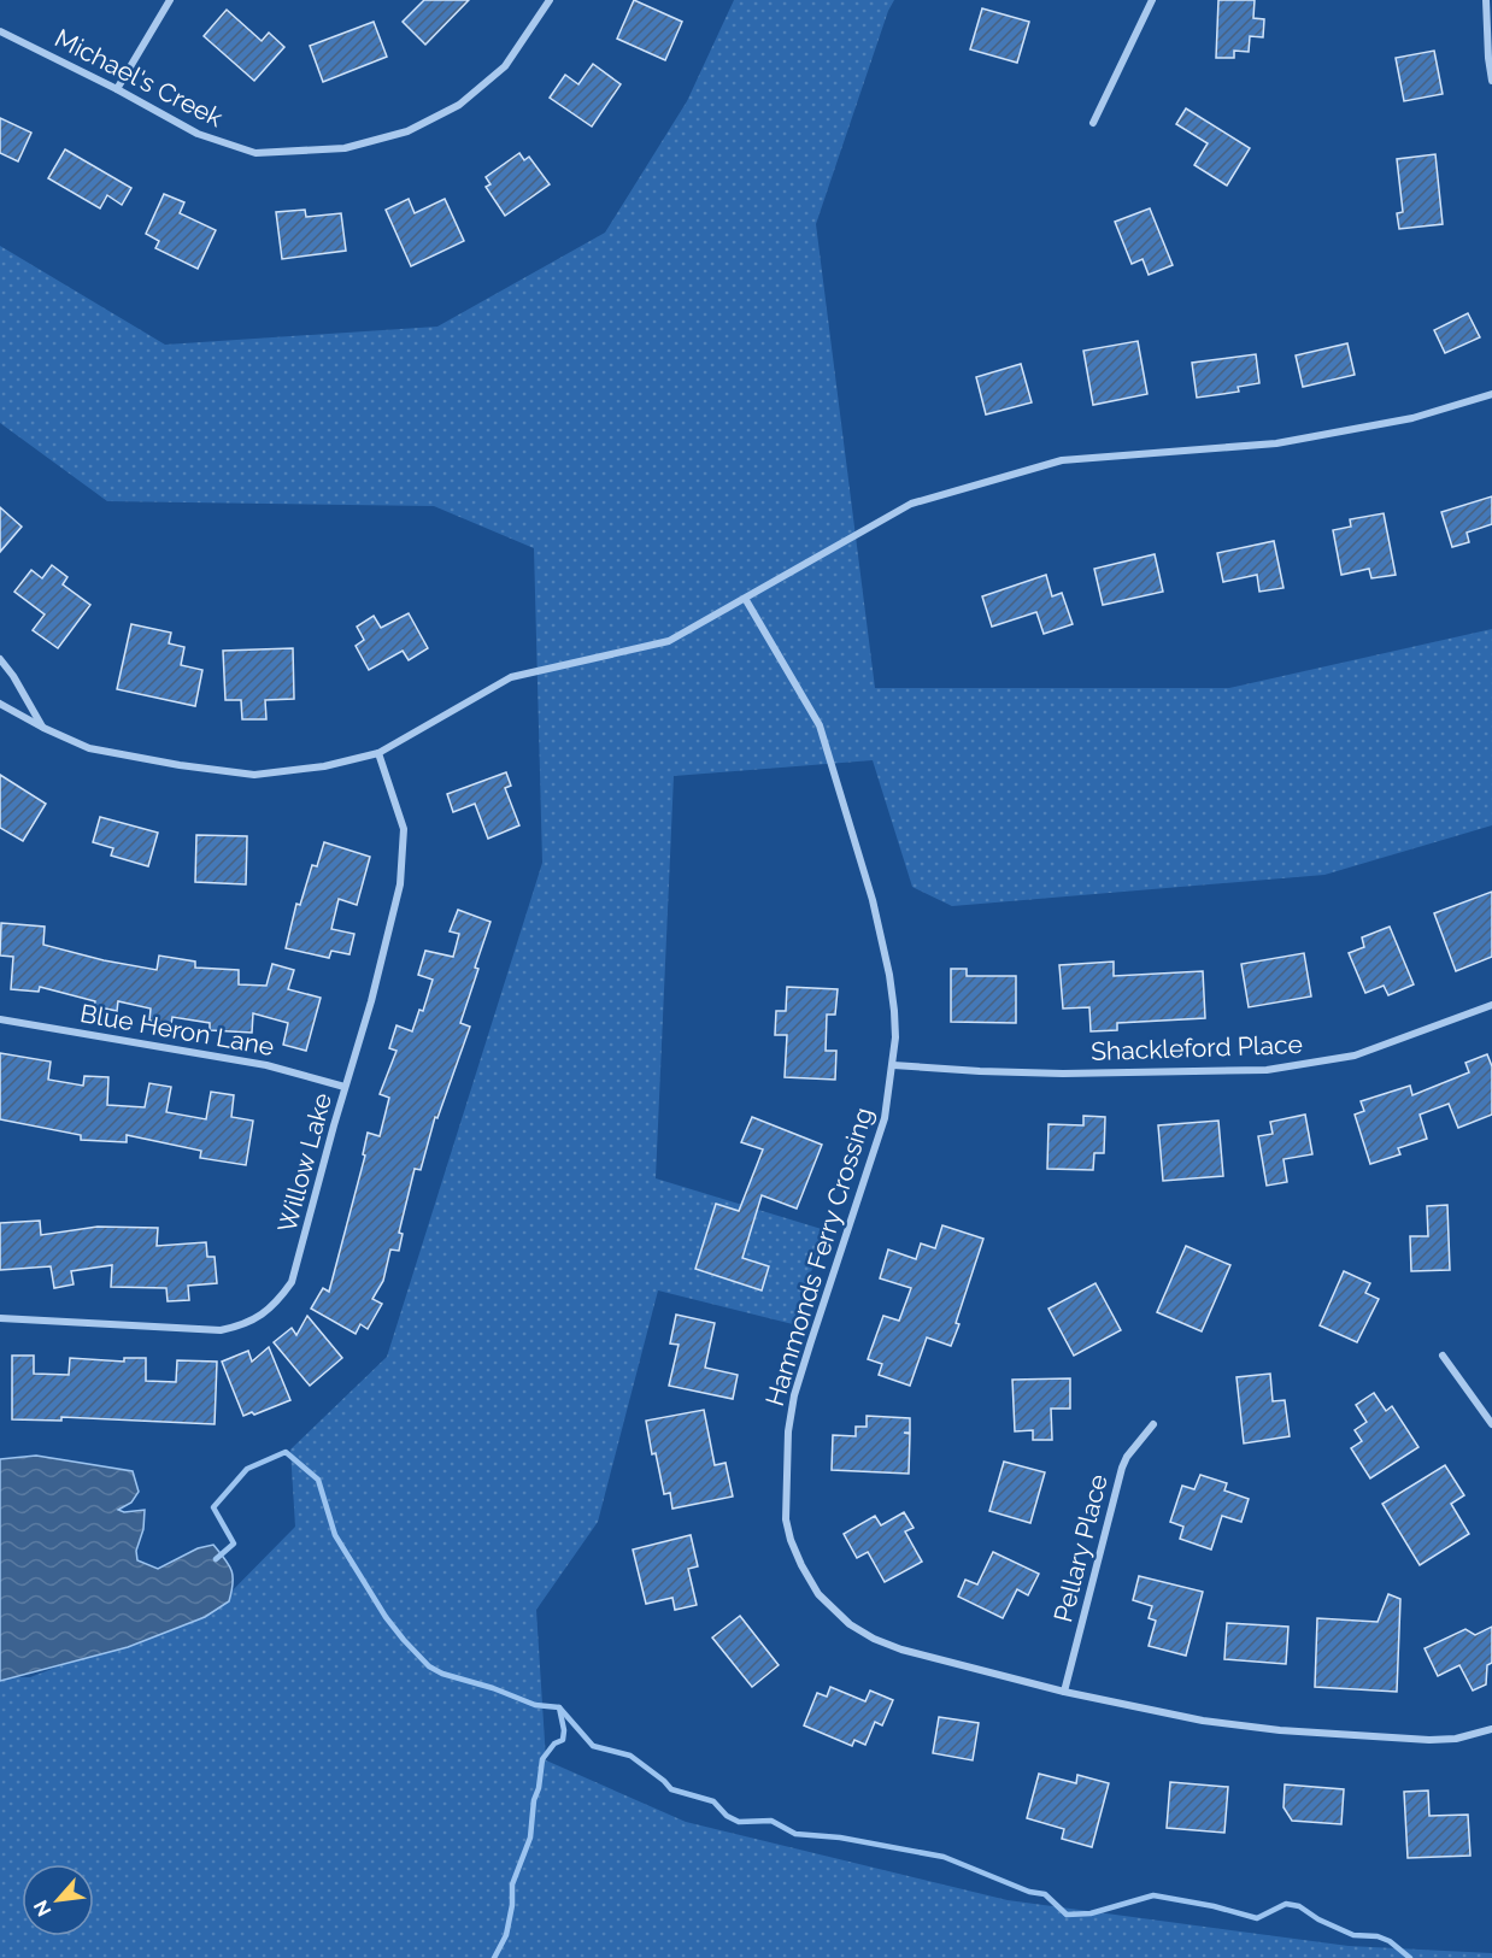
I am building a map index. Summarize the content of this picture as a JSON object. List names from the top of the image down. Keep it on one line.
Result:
{"streets":{"street":["Michael's Creek","Blue Heron Lane","Shackleford Place","Willow Lake","Hammonds Ferry Crossing","Pellary Place"]},"crossings":[["Blue Heron Lane","Willow Lake"],["Shackleford Place","Hammonds Ferry Crossing"],["Hammonds Ferry Crossing","Pellary Place"]],"north":"bottom left"}
